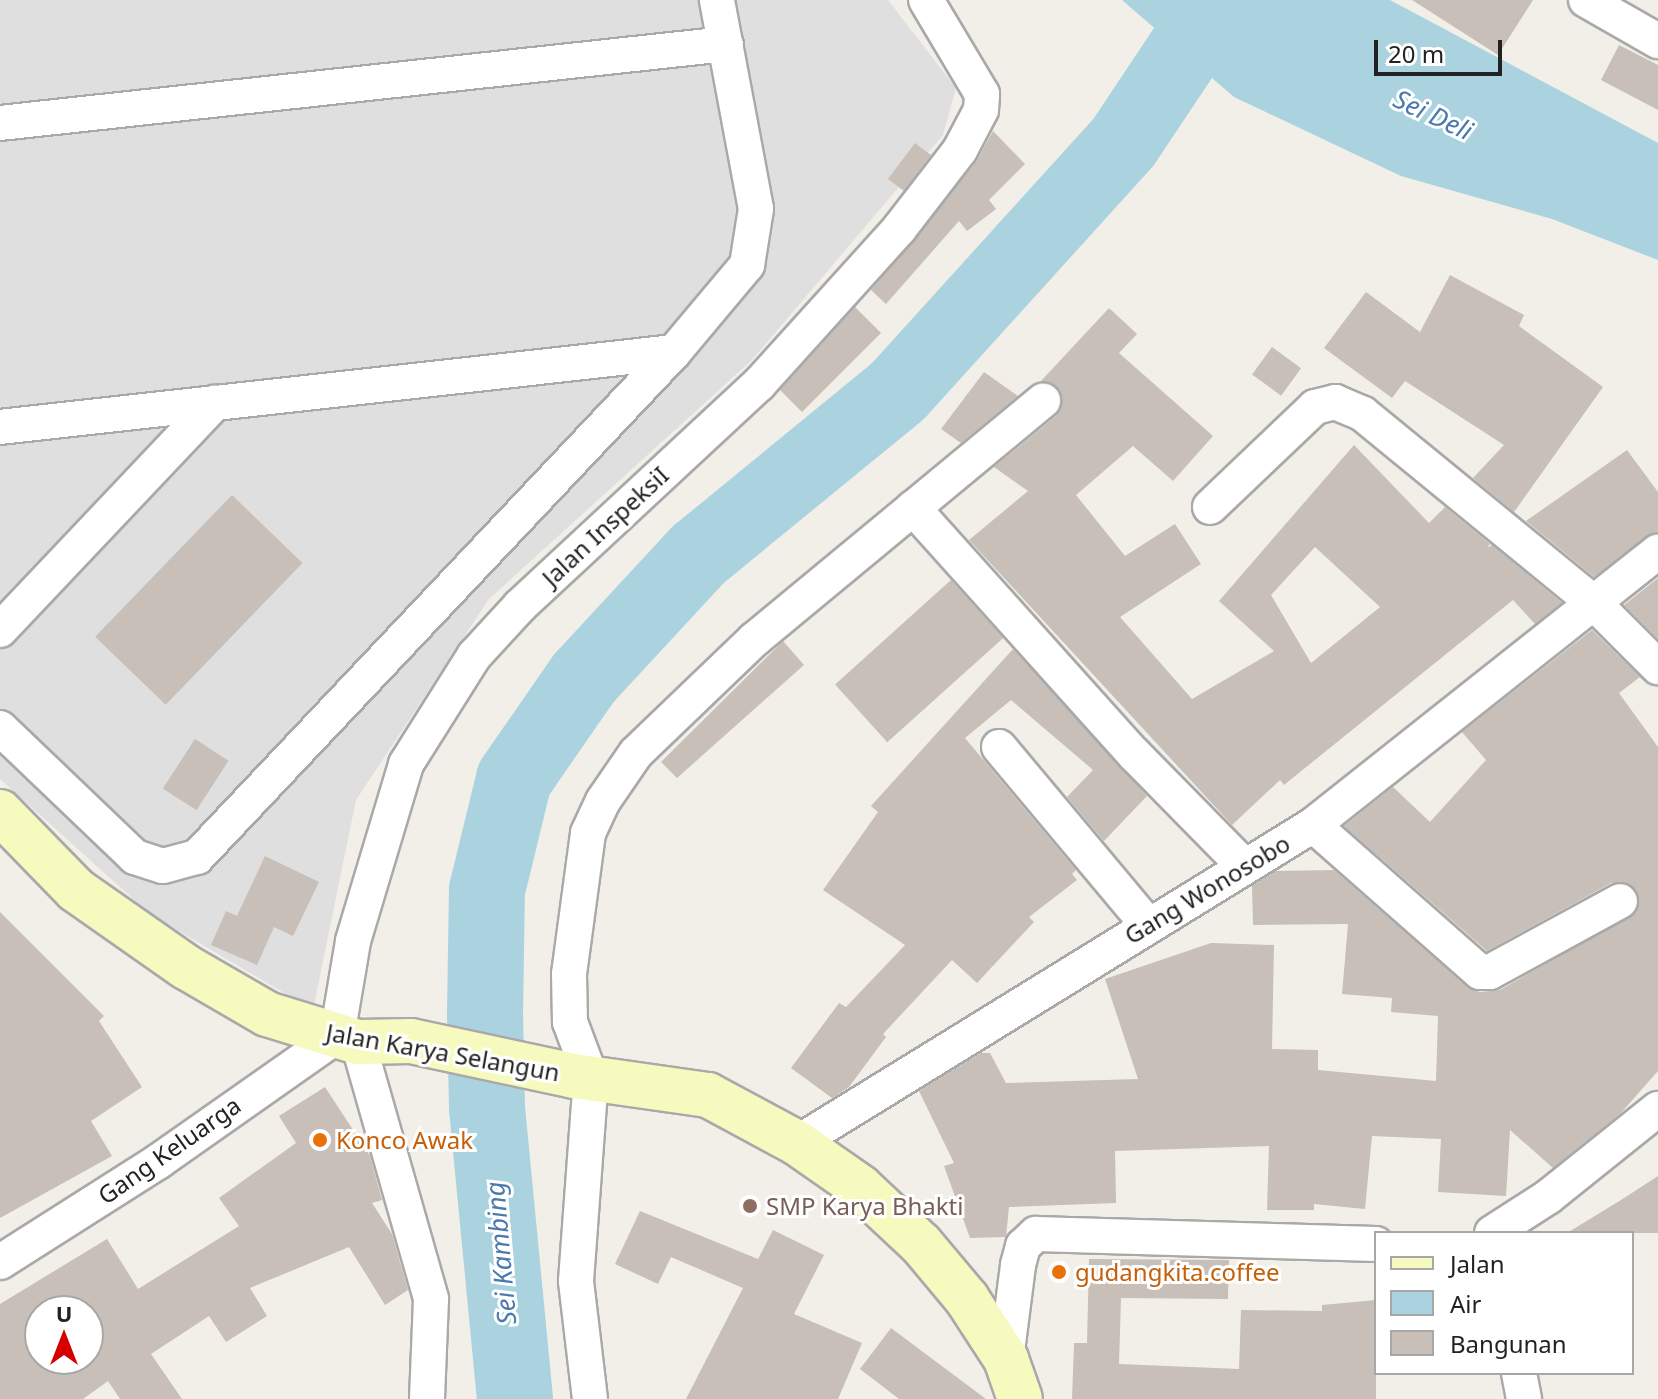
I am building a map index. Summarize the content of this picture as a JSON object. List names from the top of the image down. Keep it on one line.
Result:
{"streets":{"main road":["Jalan Karya Selangun"],"street":["Jalan InspeksiI","Gang Wonosobo","Gang Keluarga"]},"crossings":[["Jalan InspeksiI","Jalan Karya Selangun"],["Jalan InspeksiI","Gang Keluarga"],["Gang Wonosobo","Jalan Karya Selangun"],["Jalan Karya Selangun","Gang Keluarga"]],"water":["Sei Deli","Sei Kambing"],"places":["Konco Awak","SMP Karya Bhakti","gudangkita.coffee"],"legend":["Jalan","Air","Bangunan"],"scale_bar":"20 m","north":"top"}
